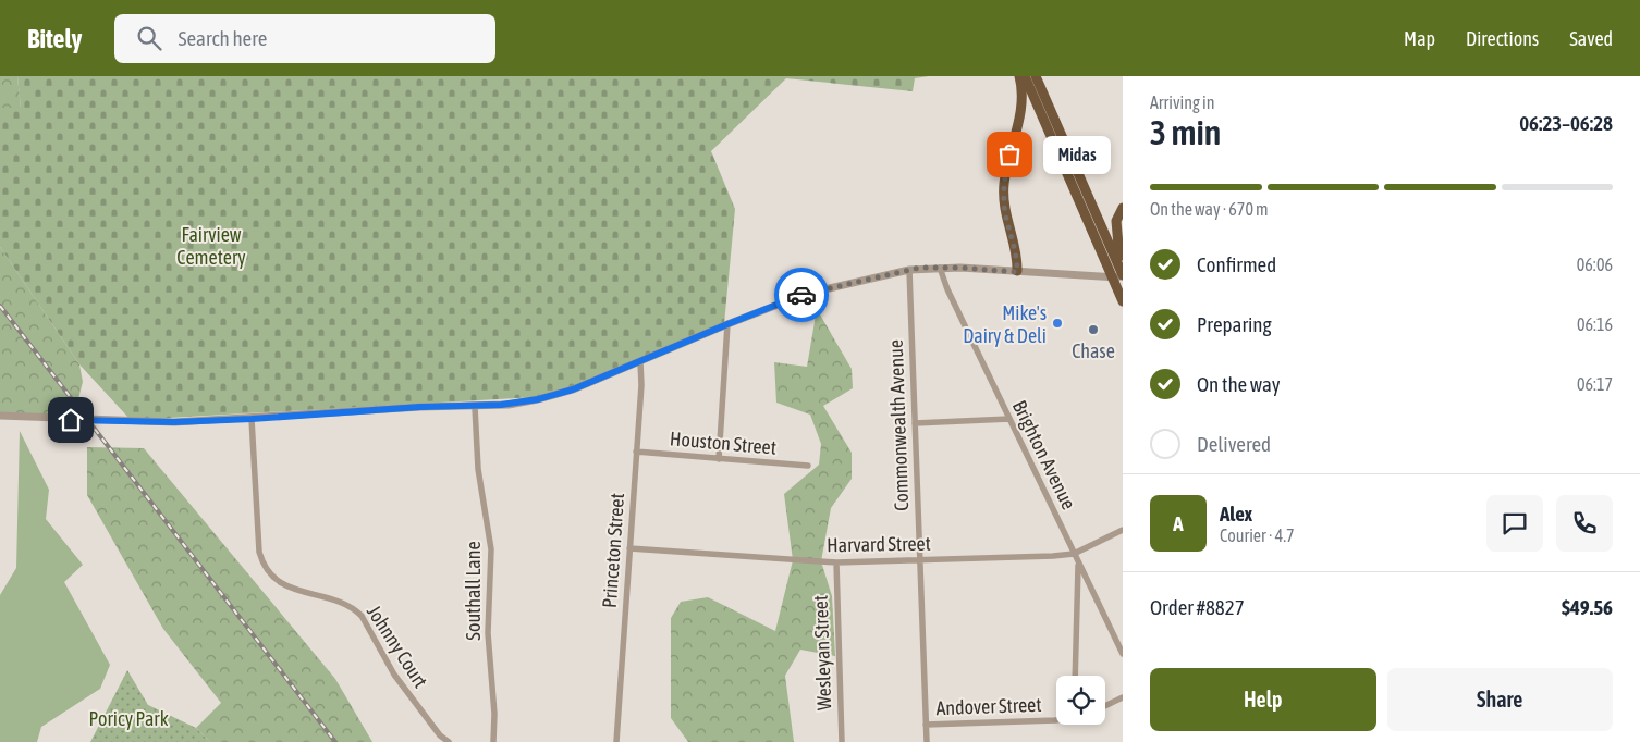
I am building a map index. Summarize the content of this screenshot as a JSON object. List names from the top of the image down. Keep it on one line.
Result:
{"streets":{"street":["Commonwealth Avenue","Houston Street","Brighton Avenue","Harvard Street","Princeton Street","Southall Lane","Johnny Court","Wesleyan Street","Andover Street"]},"crossings":[["Commonwealth Avenue","Harvard Street"],["Commonwealth Avenue","Andover Street"],["Houston Street","Princeton Street"],["Brighton Avenue","Harvard Street"],["Harvard Street","Princeton Street"],["Harvard Street","Wesleyan Street"]],"parks":["Fairview Cemetery","Poricy Park"],"places":["Midas","Mike's Dairy & Deli","Chase"],"page":{"header":"Bitely","search":"Search here","nav":["Map","Directions","Saved"],"heading":["3 min","Arriving in","06:23–06:28"],"panel":["Alex","Courier · 4.7","Order #8827","$49.56"],"bubble":"Midas","bar":"On the way · 670 m","list":[["Confirmed","06:06"],["Preparing","06:16"],["On the way","06:17"],"Delivered"],"round":"A","buttons":["Help","Share"]}}
